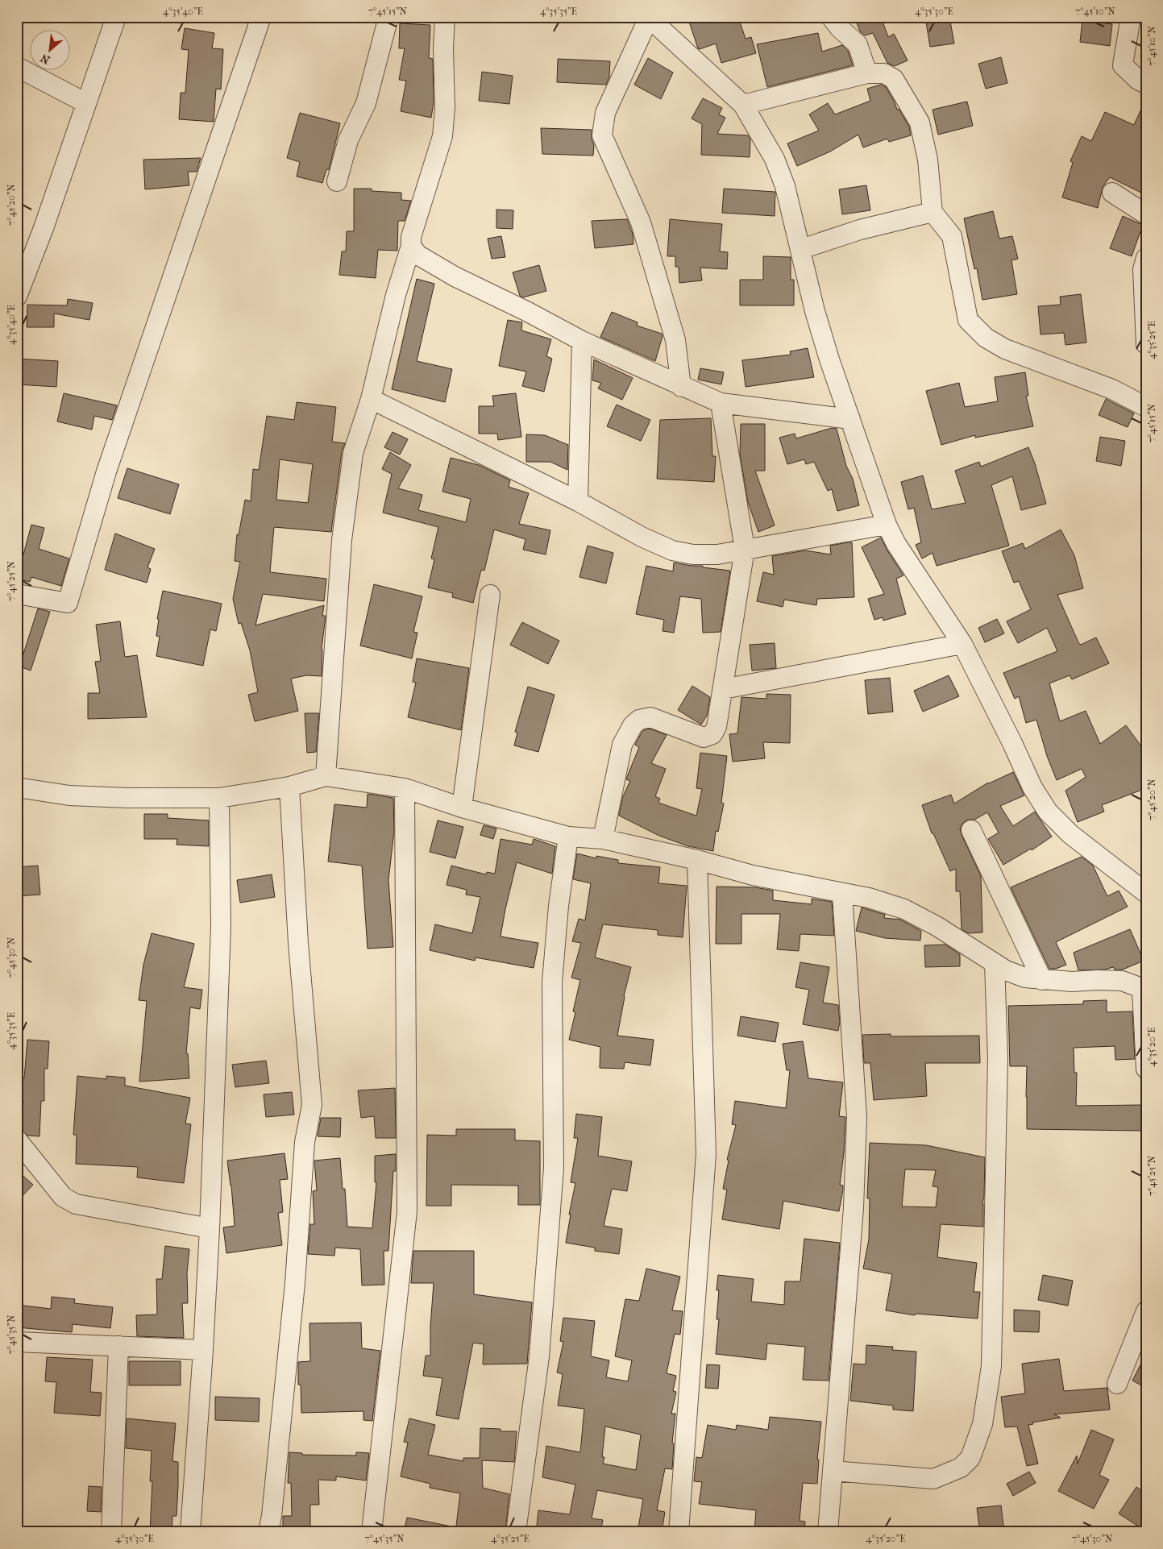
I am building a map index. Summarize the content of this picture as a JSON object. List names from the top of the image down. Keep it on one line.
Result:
{"north":"bottom left","coordinates":["4°35'40\"E","7°45'15\"N","4°35'35\"E","4°35'30\"E","7°45'10\"N","7°45'20\"N","4°35'25\"E","7°45'25\"N","7°45'30\"N","4°35'20\"E","7°45'35\"N"]}
